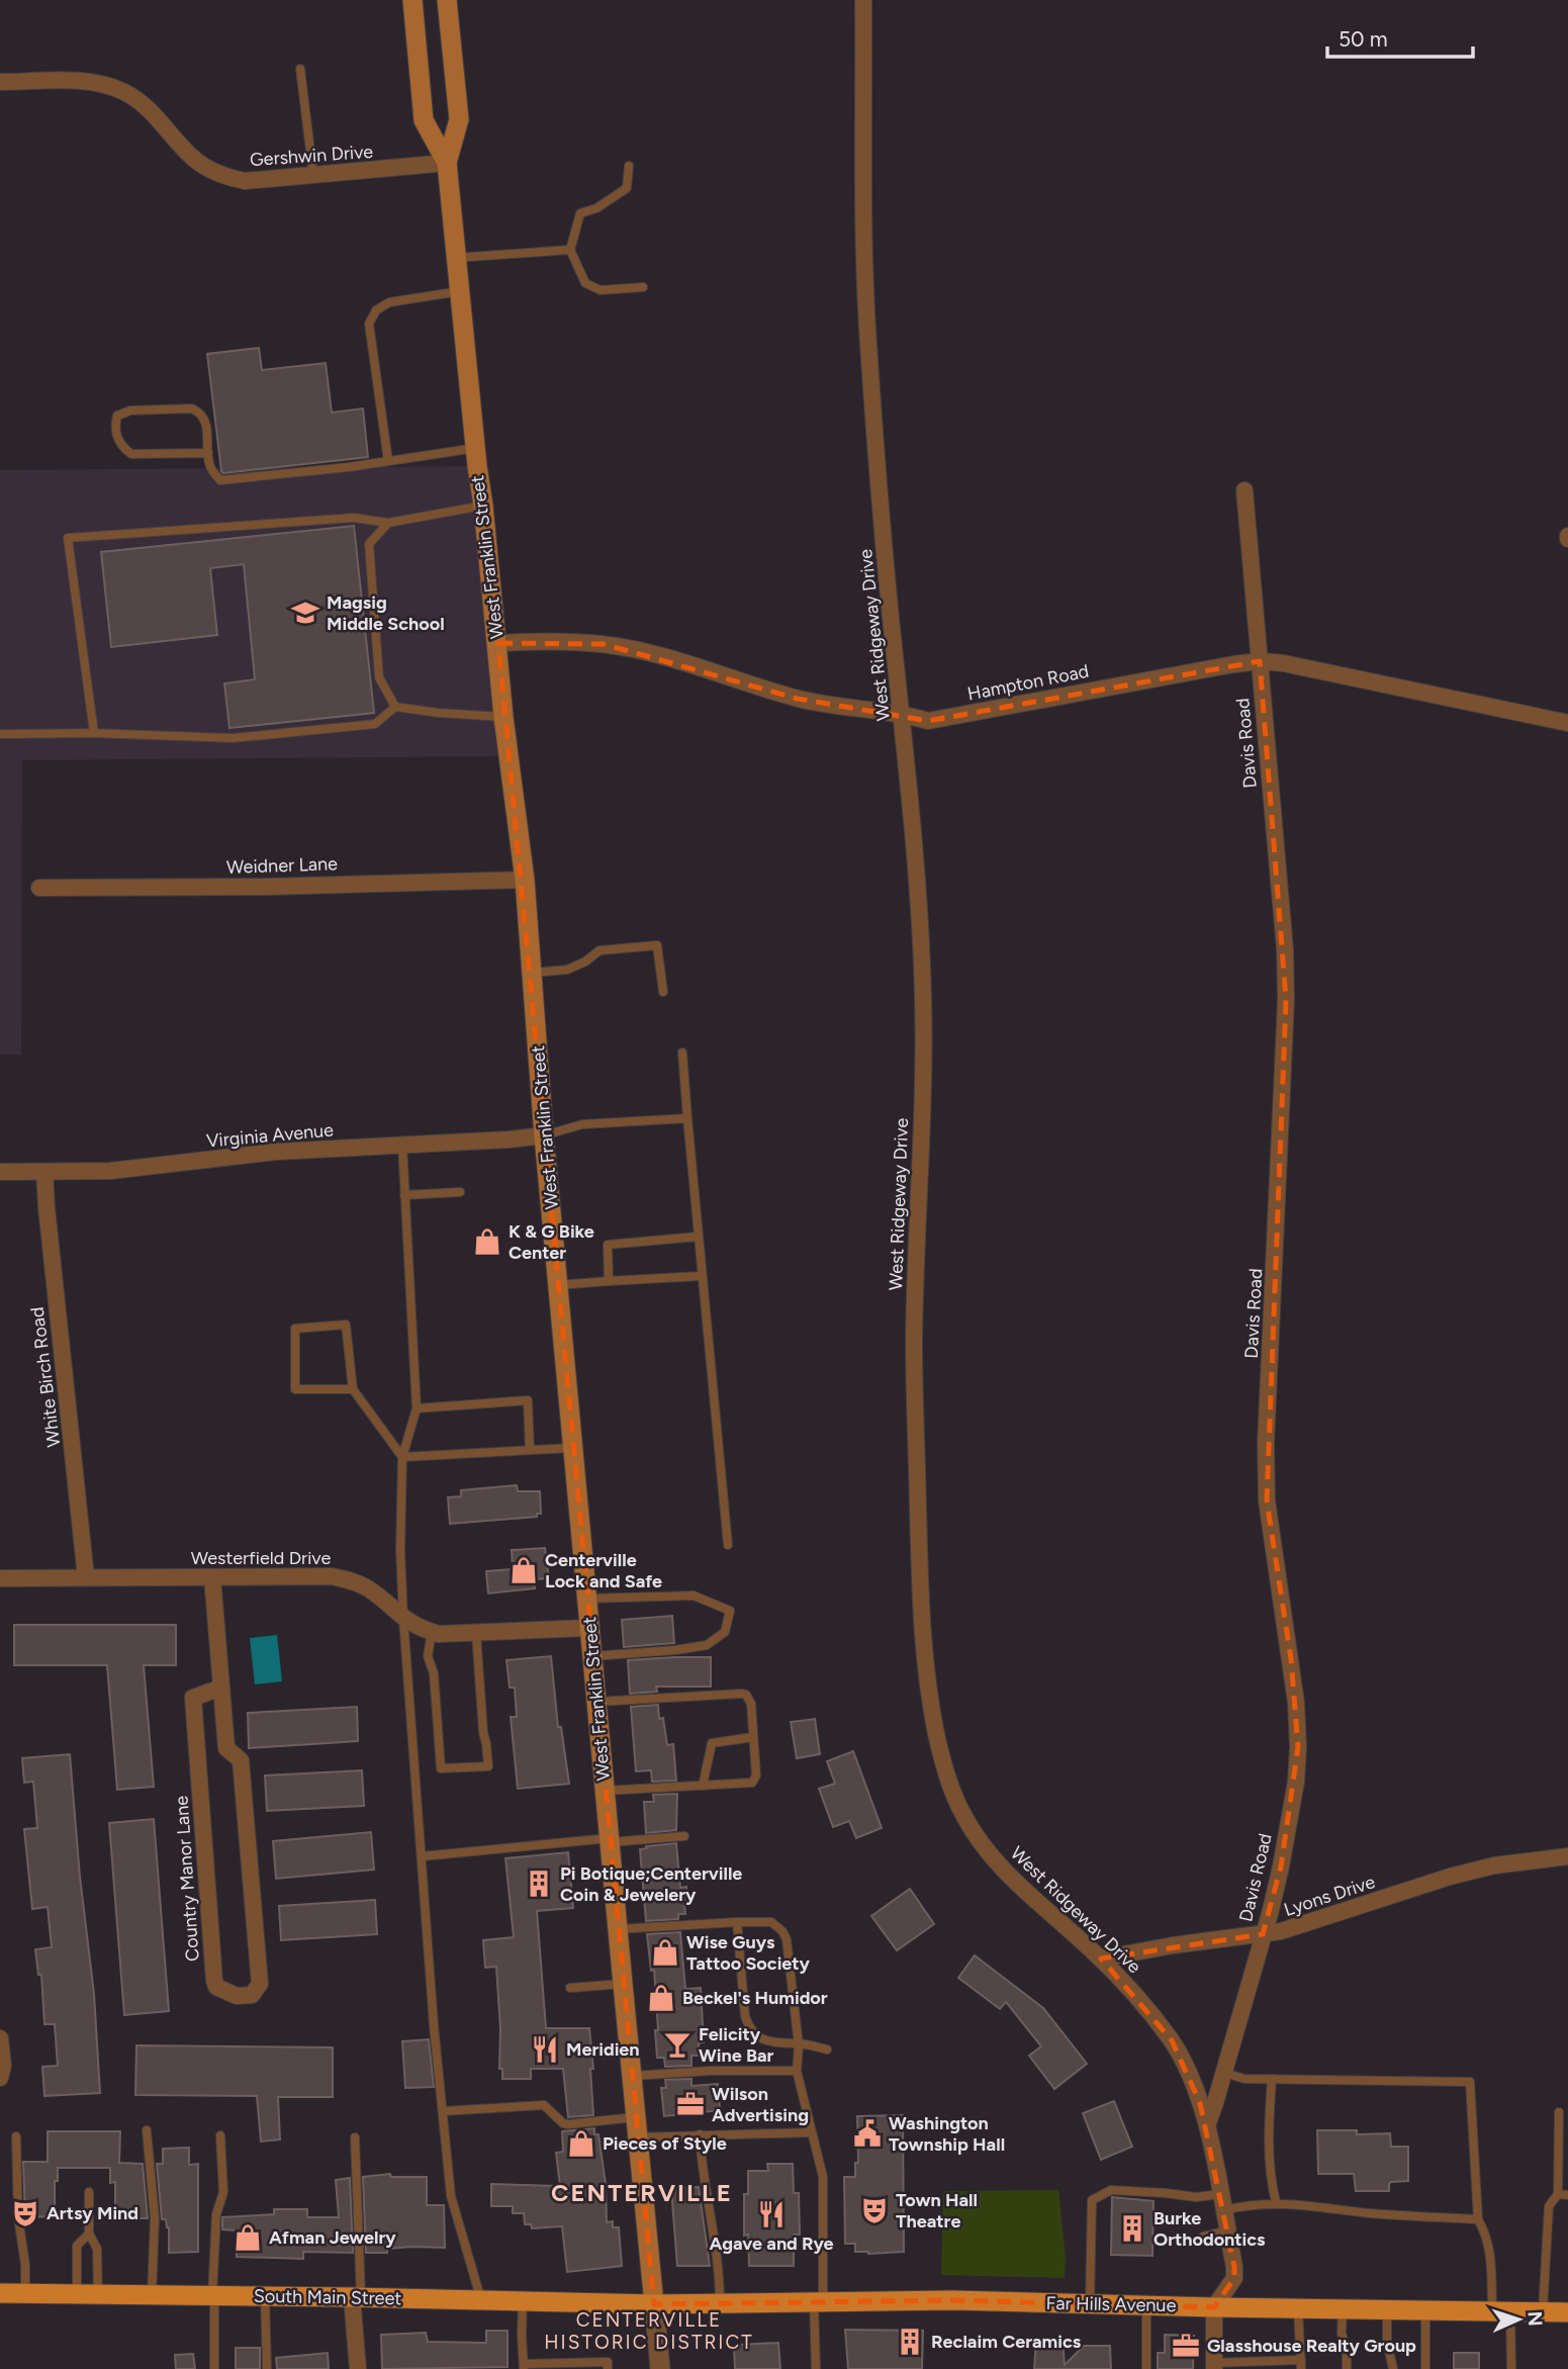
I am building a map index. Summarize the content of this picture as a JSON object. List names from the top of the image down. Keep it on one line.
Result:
{"streets":{"main road":["West Franklin Street","South Main Street","Far Hills Avenue"],"street":["Gershwin Drive","West Ridgeway Drive","Hampton Road","Davis Road","Weidner Lane","Virginia Avenue","White Birch Road","Westerfield Drive","Country Manor Lane","Lyons Drive"]},"crossings":[["Gershwin Drive","West Franklin Street"],["West Franklin Street","Hampton Road"],["West Franklin Street","Weidner Lane"],["West Franklin Street","Virginia Avenue"],["West Franklin Street","Westerfield Drive"],["West Franklin Street","South Main Street"],["West Franklin Street","Far Hills Avenue"],["West Ridgeway Drive","Hampton Road"],["West Ridgeway Drive","Davis Road"],["West Ridgeway Drive","Lyons Drive"],["West Ridgeway Drive","Far Hills Avenue"],["Hampton Road","Davis Road"],["Davis Road","Lyons Drive"],["Virginia Avenue","White Birch Road"],["White Birch Road","Westerfield Drive"],["Westerfield Drive","Country Manor Lane"],["South Main Street","Far Hills Avenue"]],"districts":["CENTERVILLE","CENTERVILLE HISTORIC DISTRICT"],"places":{"school or university":["Magsig Middle School"],"shop":["K & G Bike Center","Centerville Lock and Safe","Wise Guys Tattoo Society","Beckel's Humidor","Pieces of Style","Afman Jewelry"],"building":["Pi Botique;Centerville Coin & Jewelery","Burke Orthodontics","Reclaim Ceramics"],"bar":["Felicity Wine Bar"],"restaurant":["Meridien","Agave and Rye"],"office":["Wilson Advertising","Glasshouse Realty Group"],"public building":["Washington Township Hall"],"theatre":["Town Hall Theatre","Artsy Mind"]},"scale_bar":"50 m","north":"right"}
